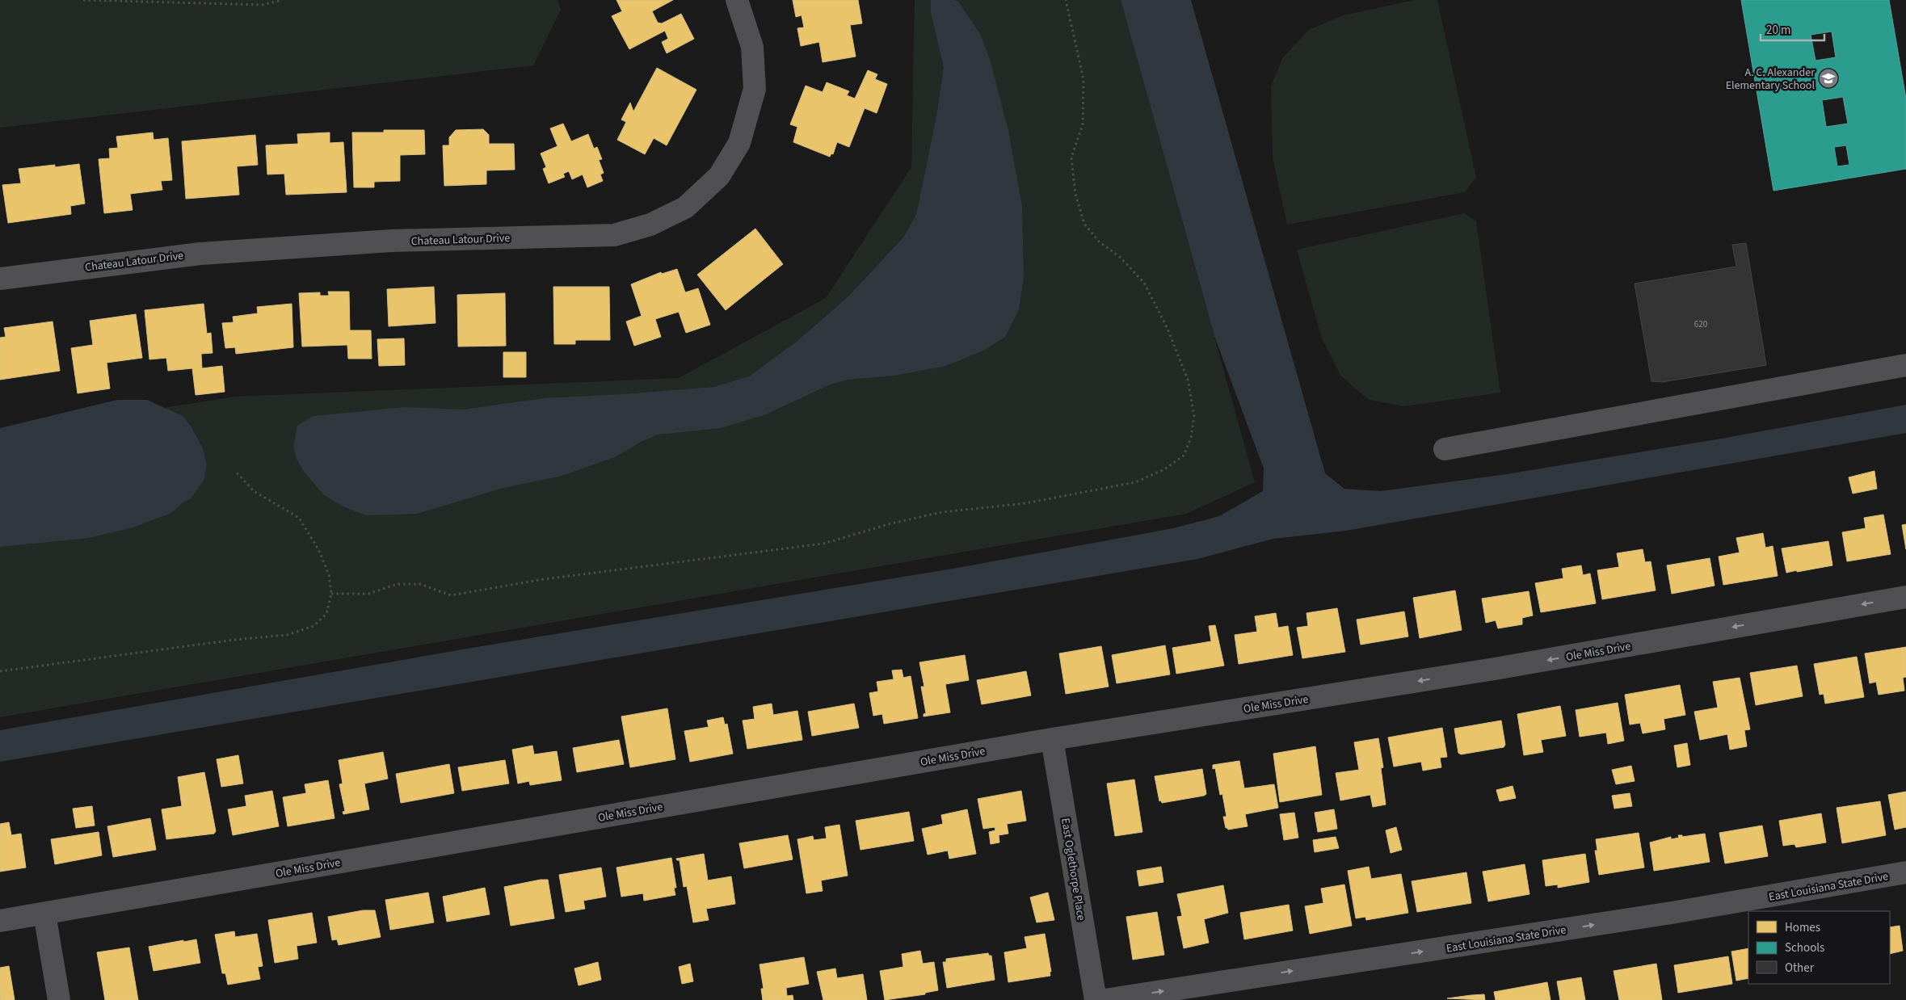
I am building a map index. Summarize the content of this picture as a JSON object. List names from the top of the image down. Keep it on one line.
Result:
{"streets":{"street":["Chateau Latour Drive","Ole Miss Drive","East Oglethorpe Place","East Louisiana State Drive"]},"crossings":[["Ole Miss Drive","East Oglethorpe Place"]],"one_way":["Ole Miss Drive","East Louisiana State Drive"],"places":{"school or university":["A. C. Alexander Elementary School"]},"house_numbers":["620"],"legend":["Homes","Schools","Other"],"scale_bar":"20 m"}
